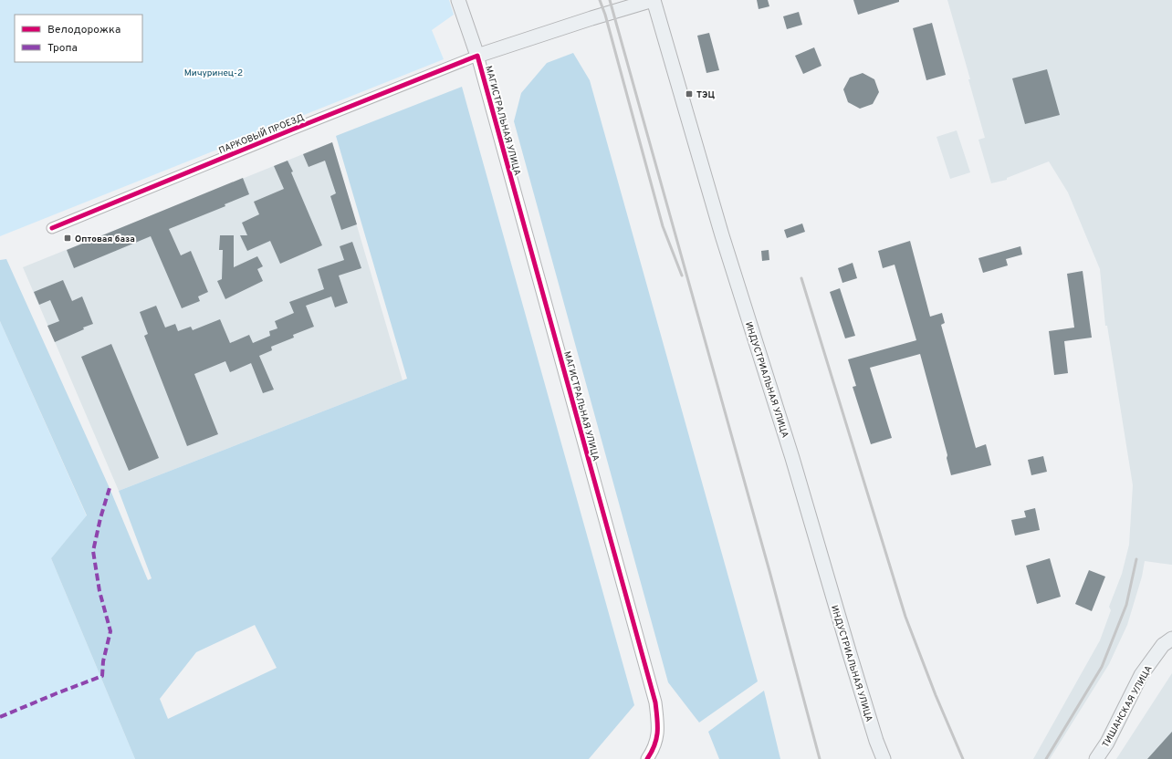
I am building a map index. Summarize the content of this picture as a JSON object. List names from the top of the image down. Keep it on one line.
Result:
{"streets":{"main road":["МАГИСТРАЛЬНАЯ УЛИЦА","ИНДУСТРИАЛЬНАЯ УЛИЦА","ТИШАНСКАЯ УЛИЦА"],"street":["ПАРКОВЫЙ ПРОЕЗД"]},"crossings":[["МАГИСТРАЛЬНАЯ УЛИЦА","ПАРКОВЫЙ ПРОЕЗД"],["МАГИСТРАЛЬНАЯ УЛИЦА","ИНДУСТРИАЛЬНАЯ УЛИЦА"]],"parks":["Мичуринец-2"],"places":{"transit":["ТЭЦ","Оптовая база"]},"legend":["Велодорожка","Тропа"]}
